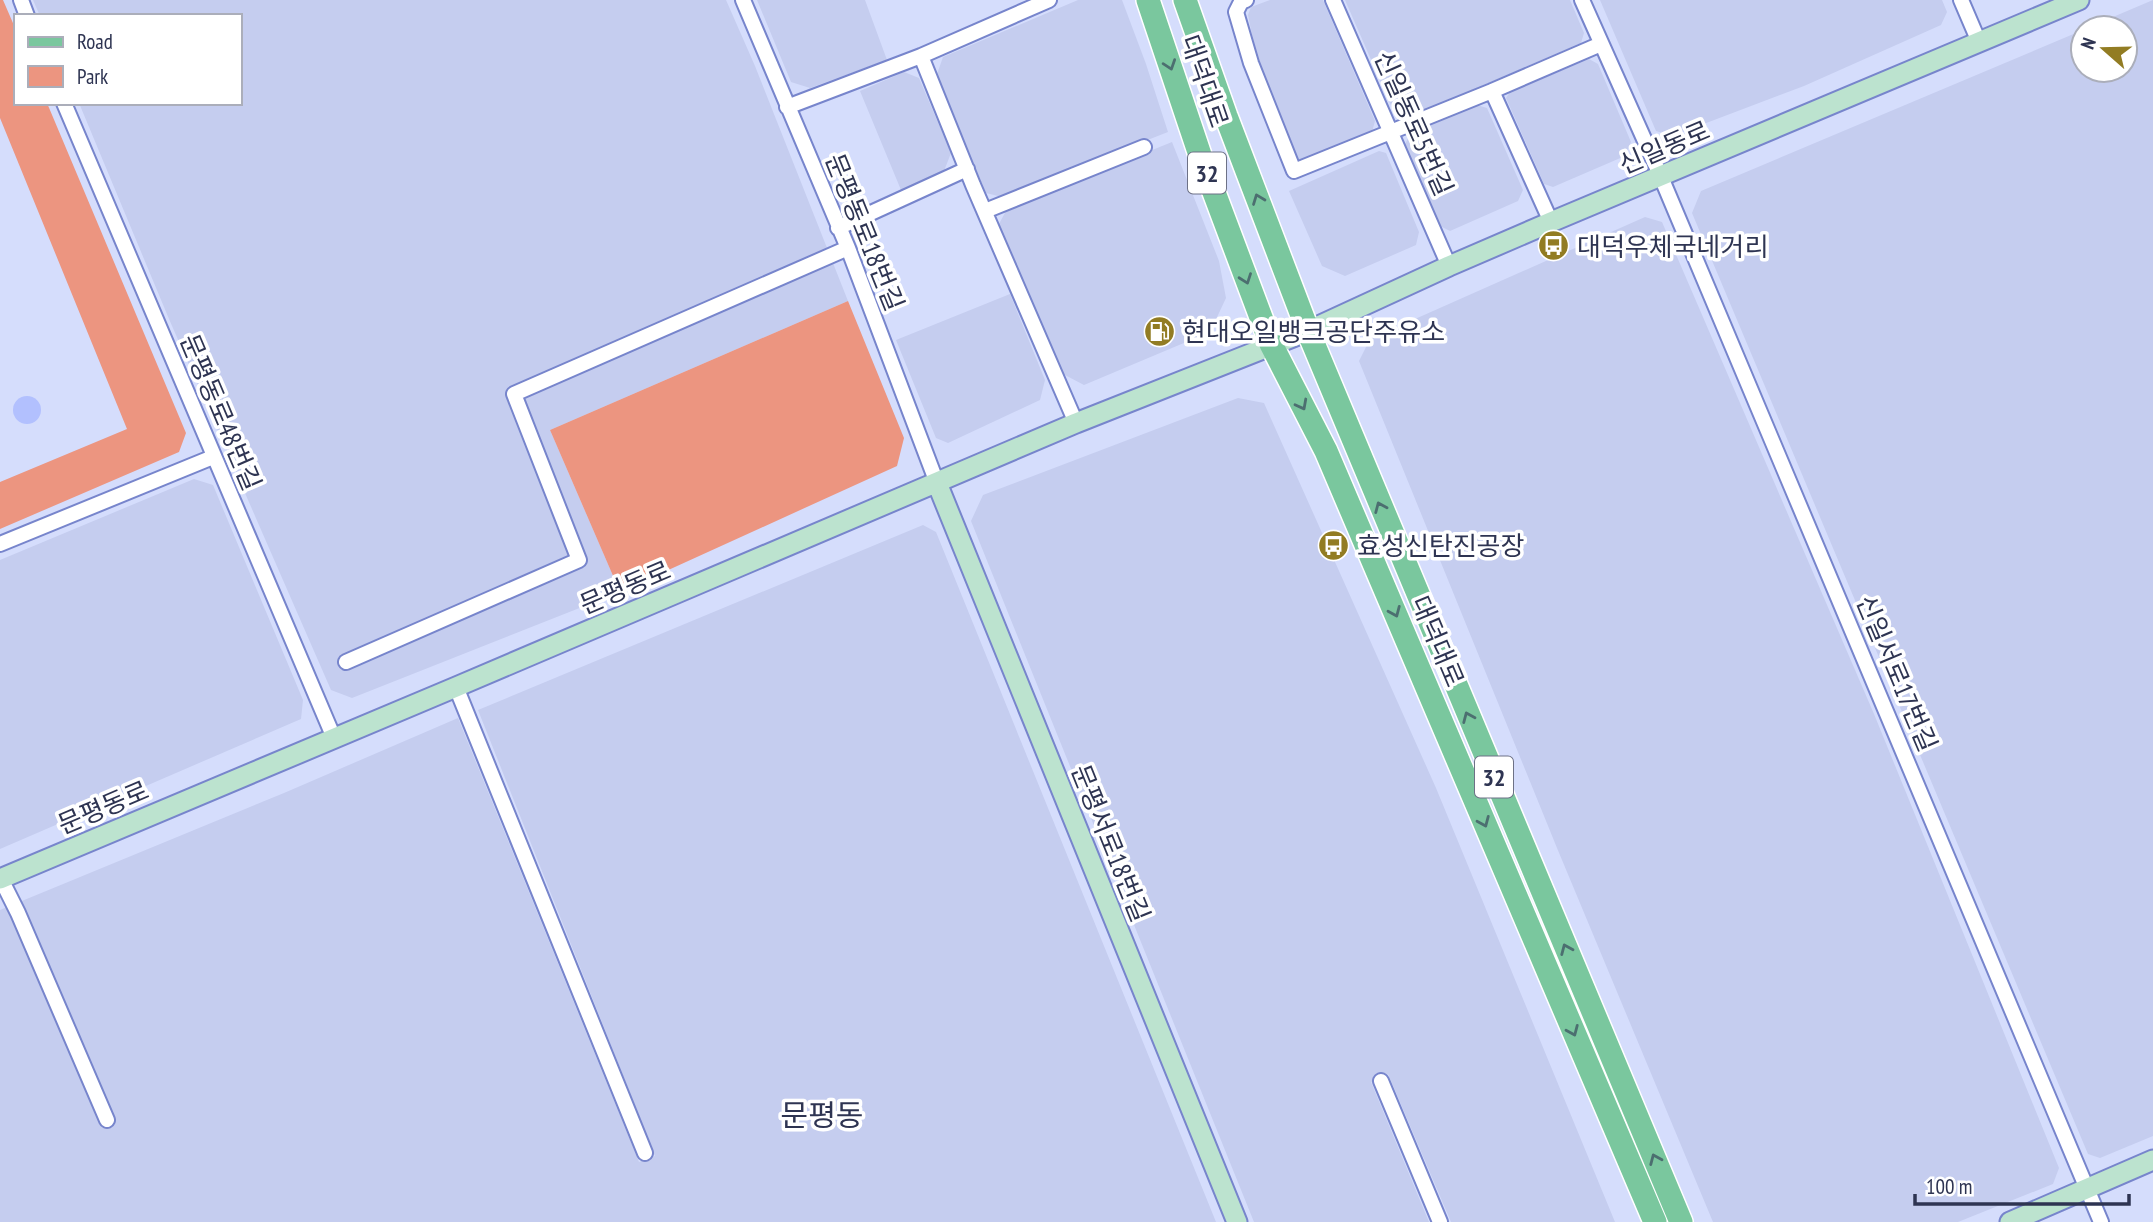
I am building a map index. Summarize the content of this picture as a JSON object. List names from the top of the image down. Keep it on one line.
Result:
{"streets":{"main road":["대덕대로","신일동로","32","문평동로","문평서로18번길"],"street":["신일동로5번길","문평동로18번길","문평동로48번길","신일서로17번길"]},"crossings":[["대덕대로","신일동로"],["대덕대로","문평동로"],["신일동로5번길","신일동로"],["신일동로","문평동로"],["신일동로","신일서로17번길"],["문평동로18번길","문평동로"],["문평동로18번길","문평서로18번길"],["문평동로48번길","문평동로"],["문평동로","문평서로18번길"]],"districts":["문평동"],"places":{"bus stop":["대덕우체국네거리","효성신탄진공장"],"fuel station":["현대오일뱅크공단주유소"]},"legend":["Road","Park"],"scale_bar":"100 m","north":"left"}
